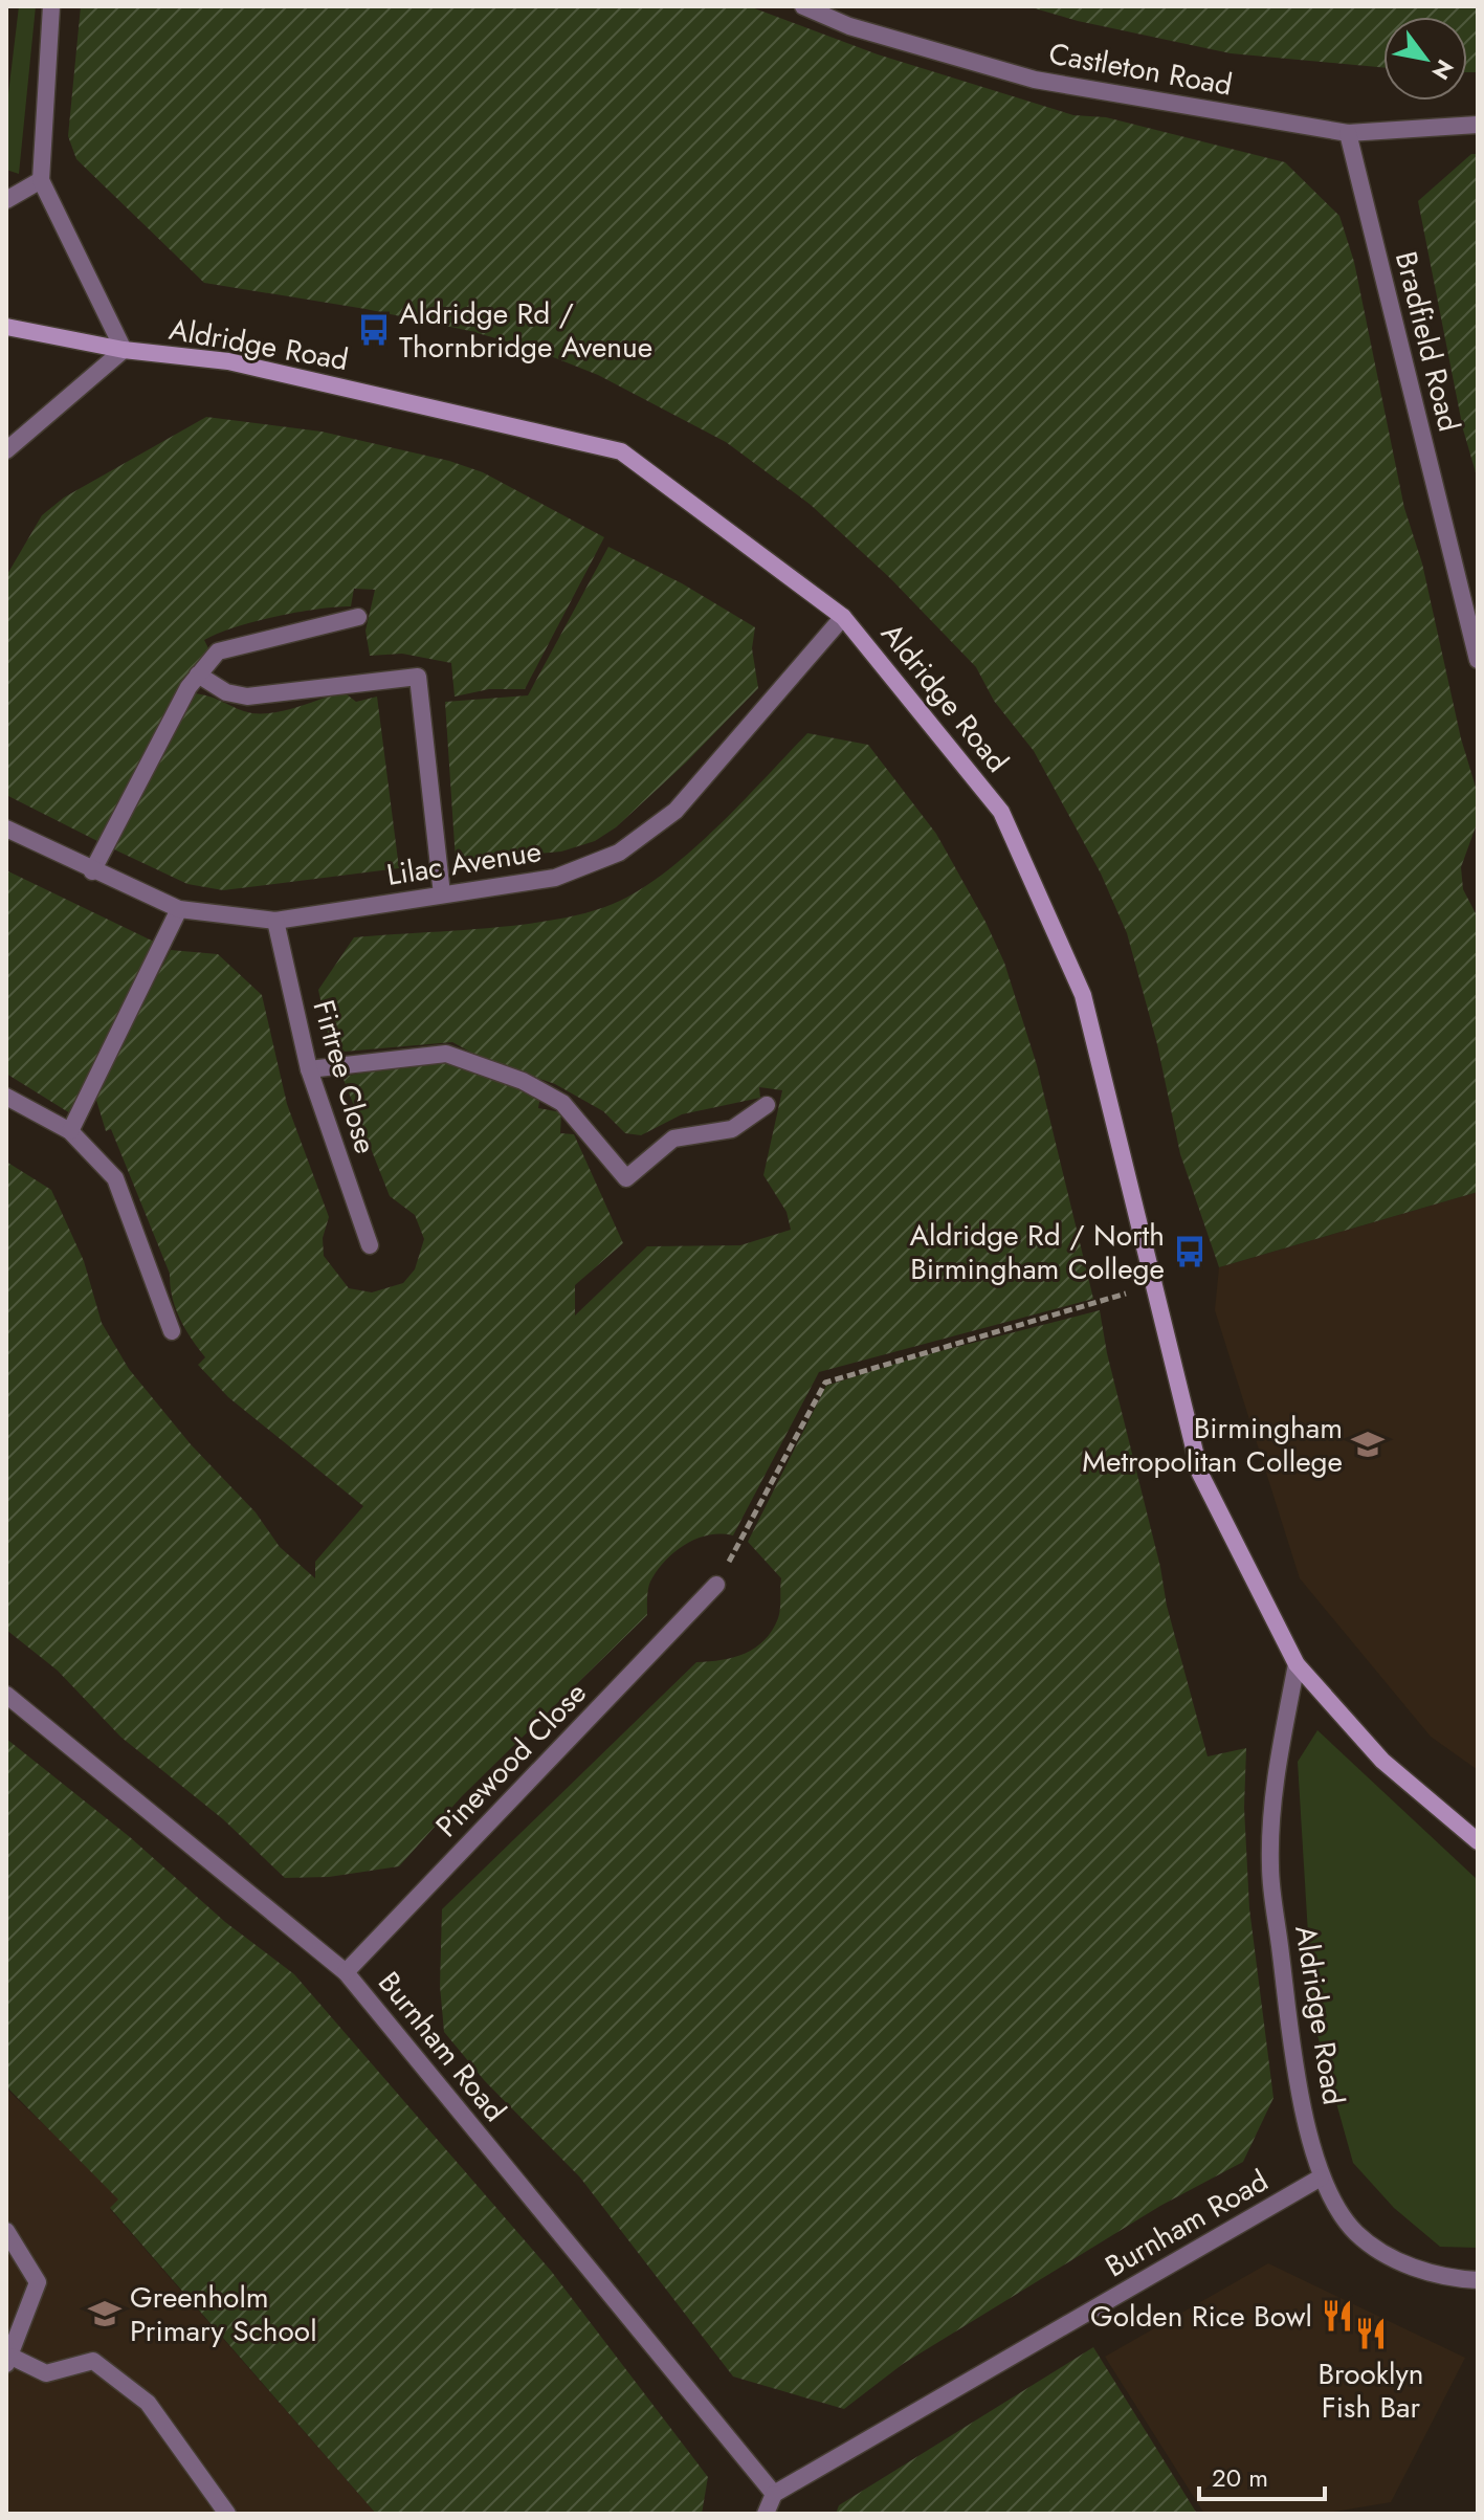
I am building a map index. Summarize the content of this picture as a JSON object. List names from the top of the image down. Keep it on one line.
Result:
{"streets":{"street":["Castleton Road","Bradfield Road","Aldridge Road","Lilac Avenue","Firtree Close","Pinewood Close","Burnham Road"]},"crossings":[["Castleton Road","Bradfield Road"],["Aldridge Road","Lilac Avenue"],["Aldridge Road","Burnham Road"],["Lilac Avenue","Firtree Close"],["Pinewood Close","Burnham Road"]],"places":{"bus stop":["Aldridge Rd / Thornbridge Avenue","Aldridge Rd / North Birmingham College"],"school or university":["Birmingham Metropolitan College","Greenholm Primary School"],"restaurant":["Golden Rice Bowl","Brooklyn Fish Bar"]},"scale_bar":"20 m","north":"bottom right"}
